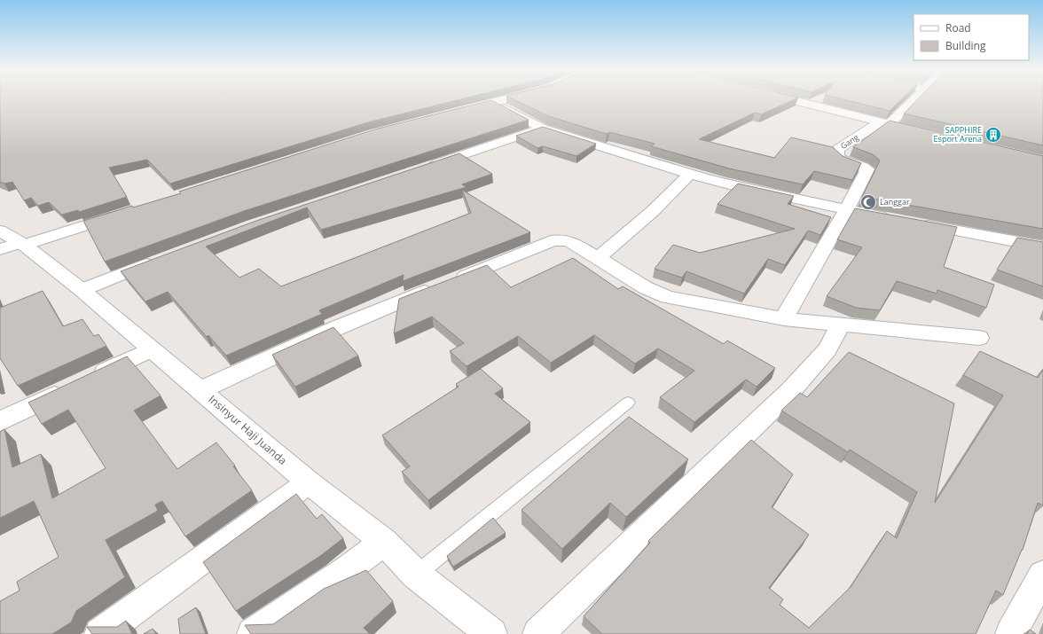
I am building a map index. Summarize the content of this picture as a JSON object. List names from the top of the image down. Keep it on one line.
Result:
{"streets":{"street":["Gang","Insinyur Haji Juanda"]},"places":{"building":["SAPPHIRE Esport Arena"],"mosque":["Langgar"]},"legend":["Road","Building"]}
